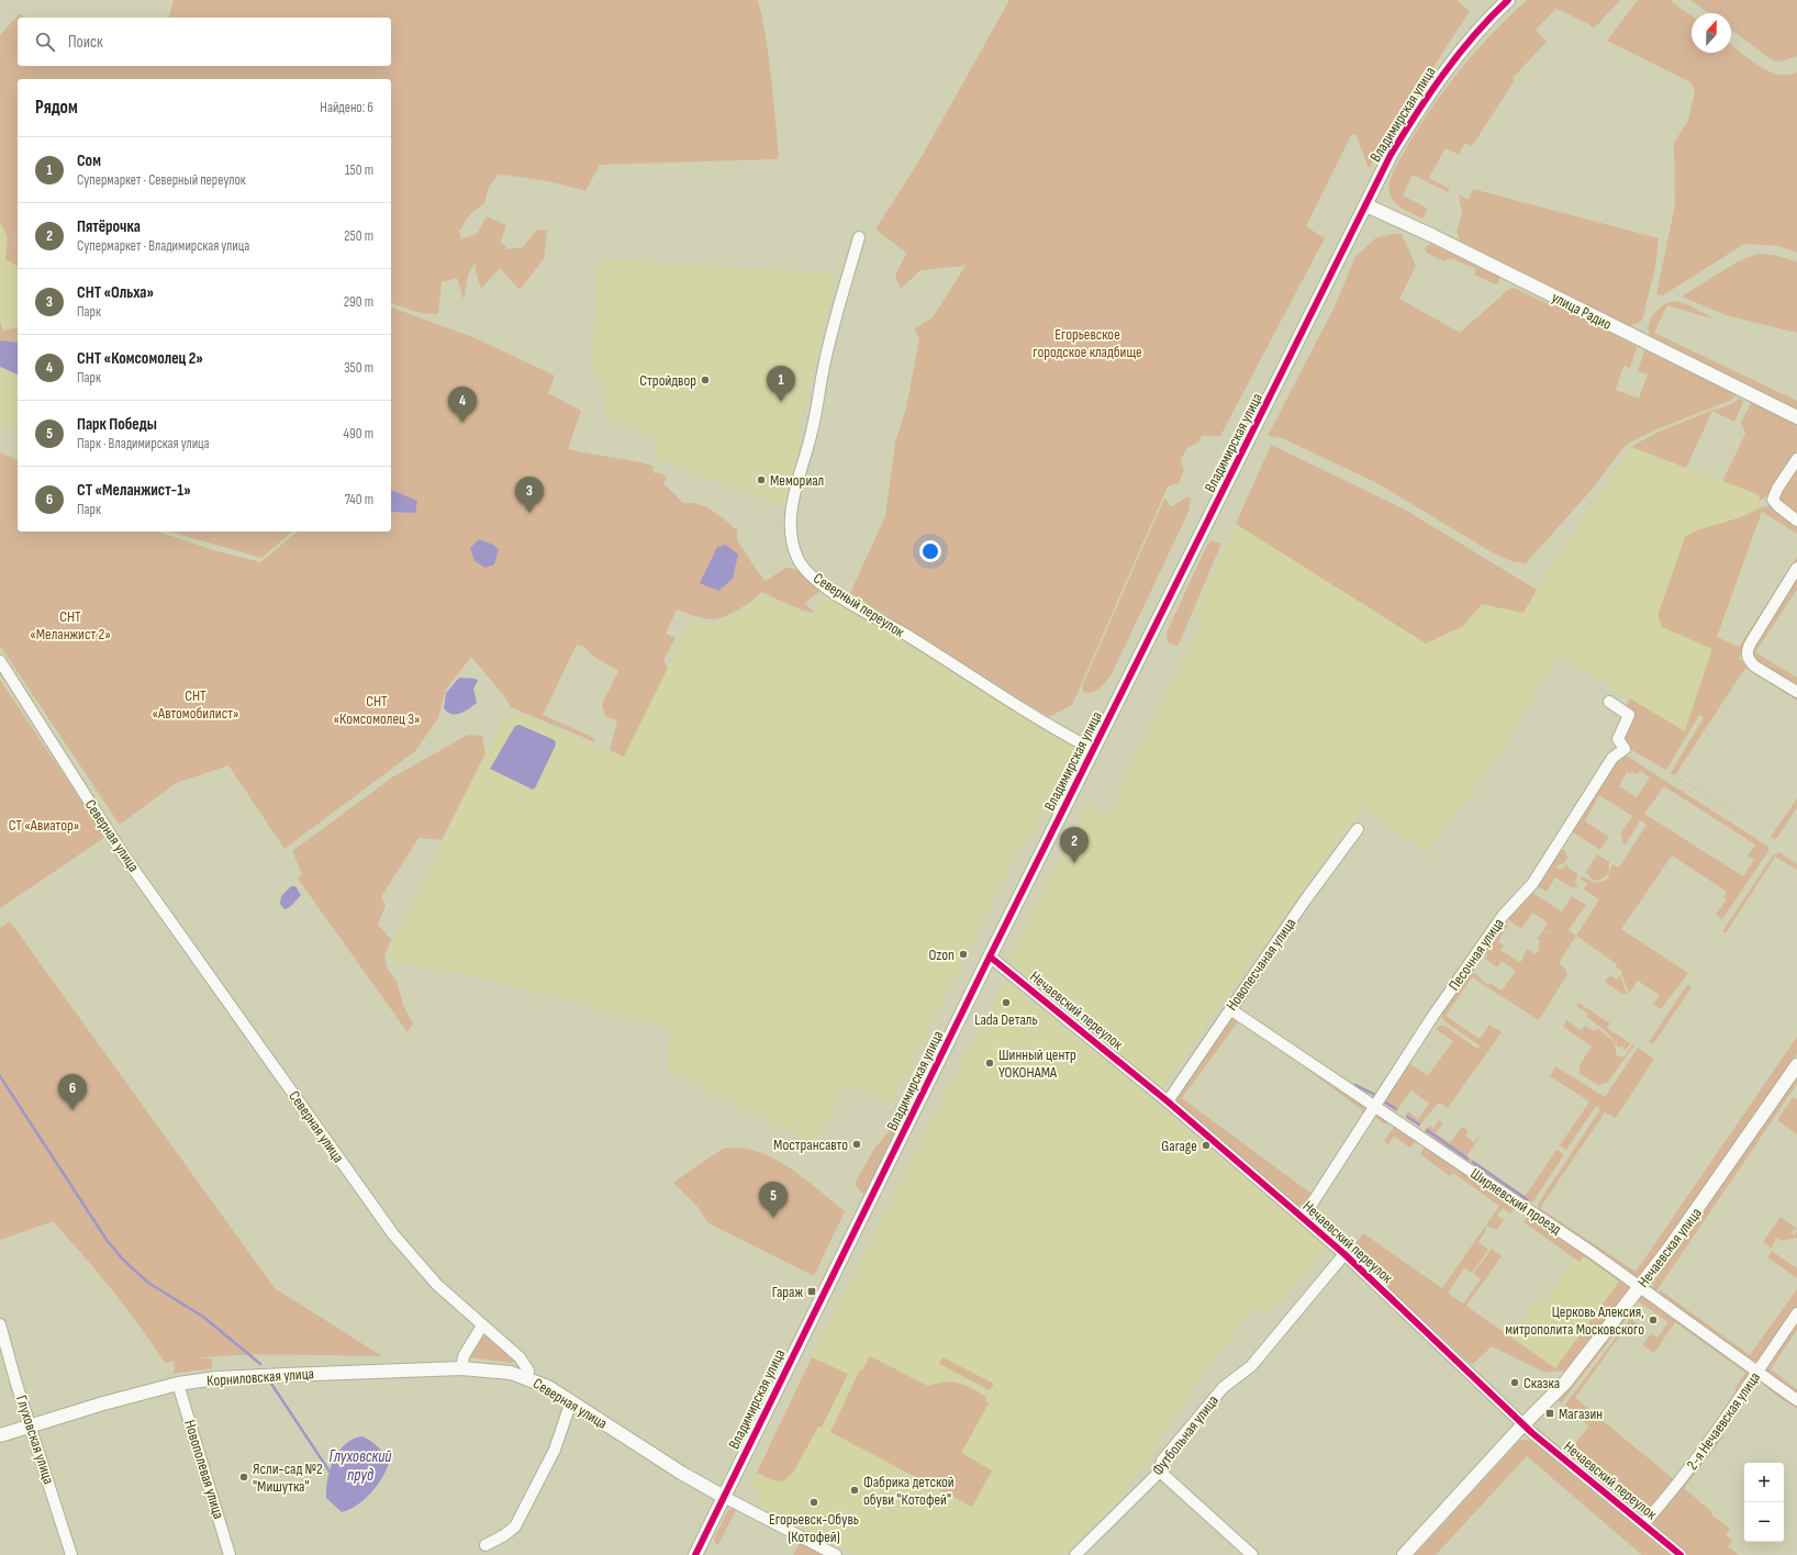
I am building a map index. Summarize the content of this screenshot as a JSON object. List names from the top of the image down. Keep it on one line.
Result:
{"streets":{"street":["Владимирская улица","улица Радио","Северный переулок","Северная улица","Песочная улица","Новопесчаная улица","Нечаевский переулок","Ширяевский проезд","Нечаевская улица","Корниловская улица","2-я Нечаевская улица","Футбольная улица","Глуховская улица","Новополевая улица"]},"crossings":[["Владимирская улица","улица Радио"],["Владимирская улица","Северный переулок"],["Владимирская улица","Северная улица"],["Владимирская улица","Нечаевский переулок"],["Северная улица","Корниловская улица"],["Песочная улица","Нечаевский переулок"],["Песочная улица","Ширяевский проезд"],["Новопесчаная улица","Нечаевский переулок"],["Новопесчаная улица","Ширяевский проезд"],["Нечаевский переулок","Нечаевская улица"],["Нечаевский переулок","2-я Нечаевская улица"],["Нечаевский переулок","Футбольная улица"],["Ширяевский проезд","Нечаевская улица"],["Ширяевский проезд","2-я Нечаевская улица"],["Корниловская улица","Глуховская улица"],["Корниловская улица","Новополевая улица"]],"water":["Глуховский пруд"],"parks":["Егорьевское городское кладбище","СНТ «Меланжист 2»","СНТ «Автомобилист»","СНТ «Комсомолец 3»","СТ «Авиатор»"],"places":{"other":["Стройдвор","Мемориал","Ozon","Lada Dеталь","Шинный центр YOKOHAMA","Мострансавто","Garage","Церковь Алексия, митрополита Московского","Сказка","Ясли-сад №2 \"Мишутка\"","Фабрика детской обуви \"Котофей\"","Егорьевск-Обувь (Котофей)"],"transit":["Гараж","Магазин"]},"north":"top","page":{"search":"Поиск","heading":["Рядом","Найдено: 6"],"list":[{"mark":"1","name":"Сом","note":"Супермаркет · Северный переулок","value":"150 m"},{"mark":"2","name":"Пятёрочка","note":"Супермаркет · Владимирская улица","value":"250 m"},{"mark":"3","name":"СНТ «Ольха»","note":"Парк","value":"290 m"},{"mark":"4","name":"СНТ «Комсомолец 2»","note":"Парк","value":"350 m"},{"mark":"5","name":"Парк Победы","note":"Парк · Владимирская улица","value":"490 m"},{"mark":"6","name":"СТ «Меланжист-1»","note":"Парк","value":"740 m"}],"pins":["1","4","3","2","6","5"],"map_buttons":["+","−"]}}
